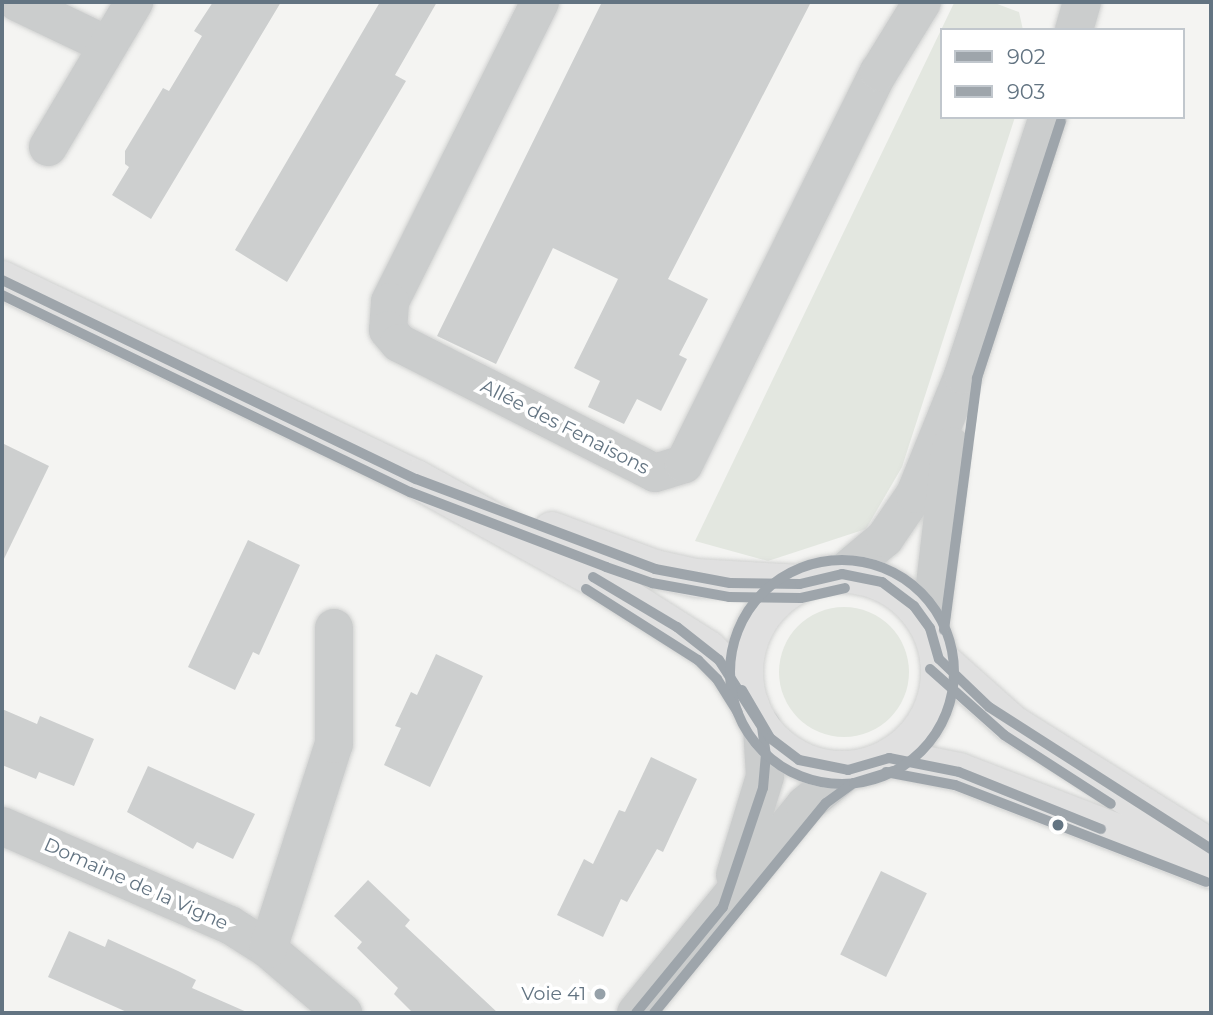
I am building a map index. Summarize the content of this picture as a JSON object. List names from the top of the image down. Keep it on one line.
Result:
{"streets":{"street":["Allée des Fenaisons","Domaine de la Vigne"]},"places":["Voie 41"],"lines":["transit line 903","transit line 902"],"legend":["902","903"]}
